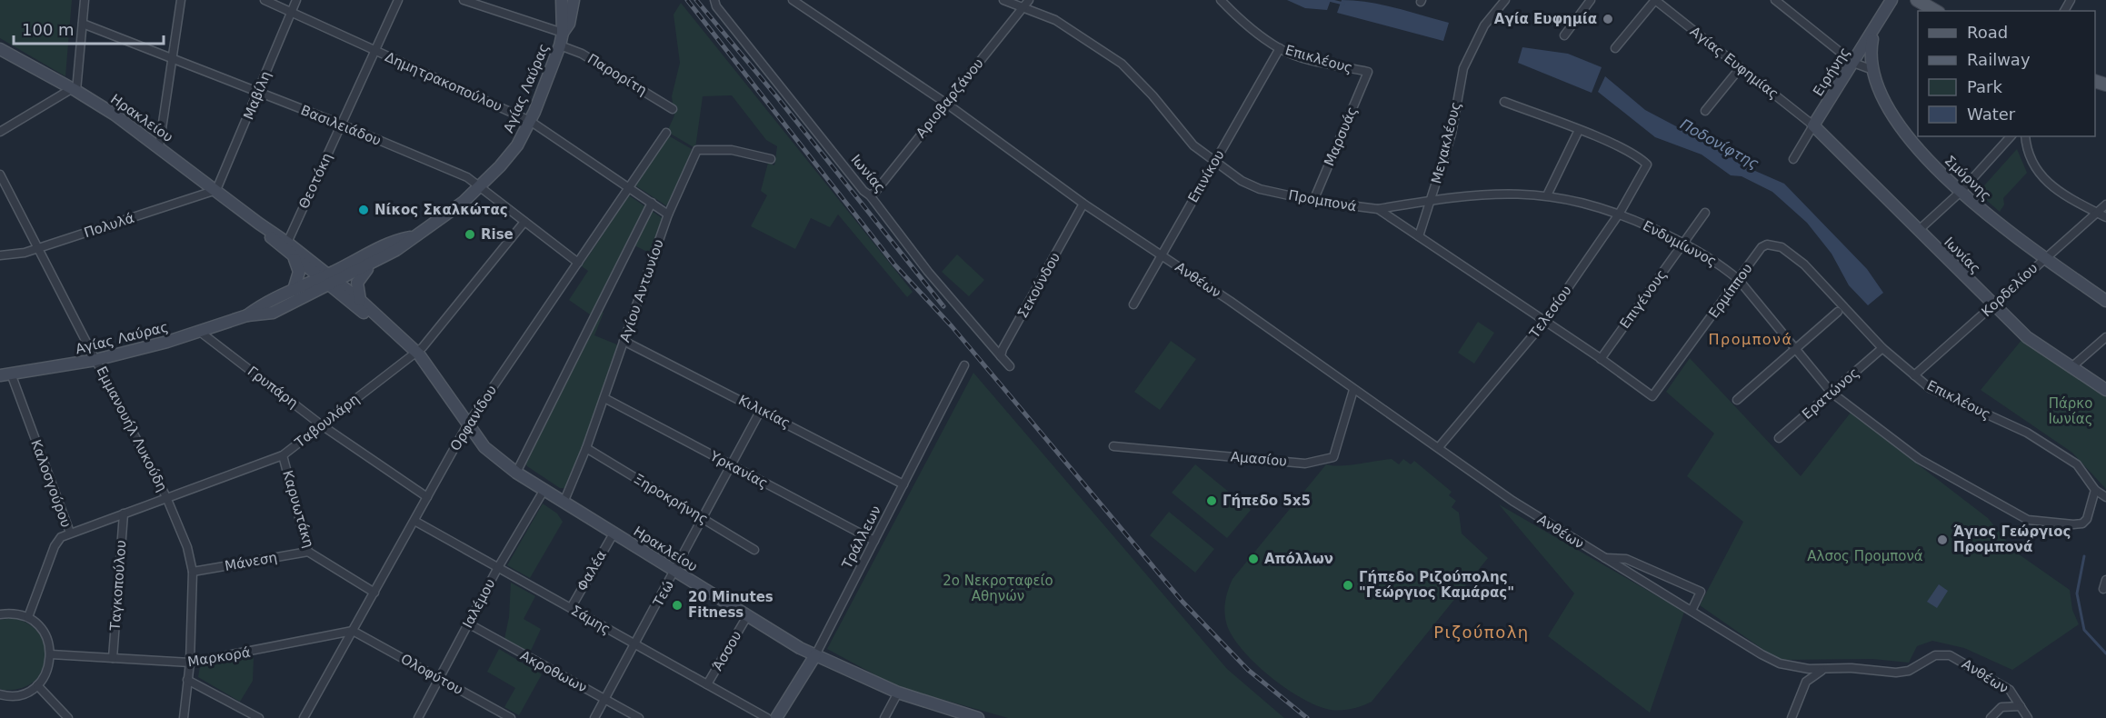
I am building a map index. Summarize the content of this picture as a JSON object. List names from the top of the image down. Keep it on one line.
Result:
{"streets":{"street":["Επικλέους","Αγίας Ευφημίας","Ειρήνης","Παρορίτη","Δημητρακοπούλου","Αγίας Λαύρας","Μαβίλη","Αριοβαρζάνου","Ηρακλείου","Βασιλειάδου","Μαρσυάς","Μεγακλέους","Ιωνίας","Επινίκου","Σμύρνης","Θεοτόκη","Προμπονά","Πολυλά","Ενδυμίωνος","Ανθέων","Σεκούνδου","Κορδελίου","Αγίου Αντωνίου","Ερμίππου","Επιγένους","Τελεσίου","Γρυπάρη","Ερατώνος","Κιλικίας","Ορφανίδου","Ταβουλάρη","Εμμανουήλ Λυκούδη","Αμασίου","Υρκανίας","Καλοσγούρου","Ξηροκρήνης","Καρυωτάκη","Τράλλεων","Μάνεση","Φαλέα","Ταγκοπούλου","Τεώ","Ιαλέμου","Σάμης","Άσσου","Μαρκορά","Ακροθωων","Ολοφύτου"]},"crossings":[["Επικλέους","Μαρσυάς"],["Επικλέους","Επινίκου"],["Επικλέους","Ενδυμίωνος"],["Επικλέους","Κορδελίου"],["Επικλέους","Ερμίππου"],["Επικλέους","Ερατώνος"],["Αγίας Ευφημίας","Ειρήνης"],["Αγίας Ευφημίας","Ιωνίας"],["Ειρήνης","Ιωνίας"],["Ειρήνης","Σμύρνης"],["Παρορίτη","Αγίας Λαύρας"],["Δημητρακοπούλου","Αγίας Λαύρας"],["Δημητρακοπούλου","Μαβίλη"],["Δημητρακοπούλου","Θεοτόκη"],["Δημητρακοπούλου","Αγίου Αντωνίου"],["Δημητρακοπούλου","Ορφανίδου"],["Αγίας Λαύρας","Ηρακλείου"],["Αγίας Λαύρας","Βασιλειάδου"],["Αγίας Λαύρας","Γρυπάρη"],["Αγίας Λαύρας","Εμμανουήλ Λυκούδη"],["Αγίας Λαύρας","Καλοσγούρου"],["Μαβίλη","Ηρακλείου"],["Μαβίλη","Βασιλειάδου"],["Μαβίλη","Πολυλά"],["Αριοβαρζάνου","Ιωνίας"],["Αριοβαρζάνου","Προμπονά"],["Αριοβαρζάνου","Ανθέων"],["Ηρακλείου","Θεοτόκη"],["Ηρακλείου","Πολυλά"],["Ηρακλείου","Αγίου Αντωνίου"],["Ηρακλείου","Ορφανίδου"],["Ηρακλείου","Ταβουλάρη"],["Ηρακλείου","Τράλλεων"],["Ηρακλείου","Φαλέα"],["Ηρακλείου","Τεώ"],["Ηρακλείου","Ιαλέμου"],["Ηρακλείου","Άσσου"],["Βασιλειάδου","Θεοτόκη"],["Βασιλειάδου","Ορφανίδου"],["Βασιλειάδου","Ταβουλάρη"],["Μαρσυάς","Προμπονά"],["Μεγακλέους","Προμπονά"],["Μεγακλέους","Ενδυμίωνος"],["Ιωνίας","Σεκούνδου"],["Ιωνίας","Κορδελίου"],["Επινίκου","Προμπονά"],["Επινίκου","Ανθέων"],["Σμύρνης","Κορδελίου"],["Προμπονά","Ενδυμίωνος"],["Προμπονά","Ερμίππου"],["Προμπονά","Επιγένους"],["Προμπονά","Τελεσίου"],["Πολυλά","Εμμανουήλ Λυκούδη"],["Ενδυμίωνος","Ερμίππου"],["Ενδυμίωνος","Επιγένους"],["Ενδυμίωνος","Τελεσίου"],["Ενδυμίωνος","Ερατώνος"],["Ανθέων","Σεκούνδου"],["Ανθέων","Τελεσίου"],["Ανθέων","Αμασίου"],["Αγίου Αντωνίου","Κιλικίας"],["Αγίου Αντωνίου","Υρκανίας"],["Αγίου Αντωνίου","Ξηροκρήνης"],["Γρυπάρη","Ορφανίδου"],["Γρυπάρη","Ταβουλάρη"],["Κιλικίας","Τράλλεων"],["Κιλικίας","Τεώ"],["Ορφανίδου","Καρυωτάκη"],["Ορφανίδου","Σάμης"],["Ορφανίδου","Μαρκορά"],["Ορφανίδου","Ολοφύτου"],["Ταβουλάρη","Εμμανουήλ Λυκούδη"],["Ταβουλάρη","Καλοσγούρου"],["Ταβουλάρη","Καρυωτάκη"],["Ταβουλάρη","Ταγκοπούλου"],["Εμμανουήλ Λυκούδη","Μάνεση"],["Εμμανουήλ Λυκούδη","Μαρκορά"],["Υρκανίας","Τράλλεων"],["Υρκανίας","Τεώ"],["Ξηροκρήνης","Τεώ"],["Καρυωτάκη","Μάνεση"],["Φαλέα","Σάμης"],["Ταγκοπούλου","Μαρκορά"],["Τεώ","Σάμης"],["Τεώ","Ακροθωων"],["Ιαλέμου","Σάμης"],["Ιαλέμου","Ακροθωων"],["Ιαλέμου","Ολοφύτου"],["Σάμης","Άσσου"],["Μαρκορά","Ολοφύτου"]],"districts":["Προμπονά","Ριζούπολη"],"water":["Ποδονίφτης"],"parks":["Πάρκο Ιωνίας","Αλσος Προμπονά","2ο Νεκροταφείο Αθηνών"],"places":["Αγία Ευφημία","Νίκος Σκαλκώτας","Rise","Γήπεδο 5x5","Άγιος Γεώργιος Προμπονά","Απόλλων","Γήπεδο Ριζούπολης \"Γεώργιος Καμάρας\"","20 Μinutes Fitness"],"legend":["Road","Railway","Park","Water"],"scale_bar":"100 m"}
